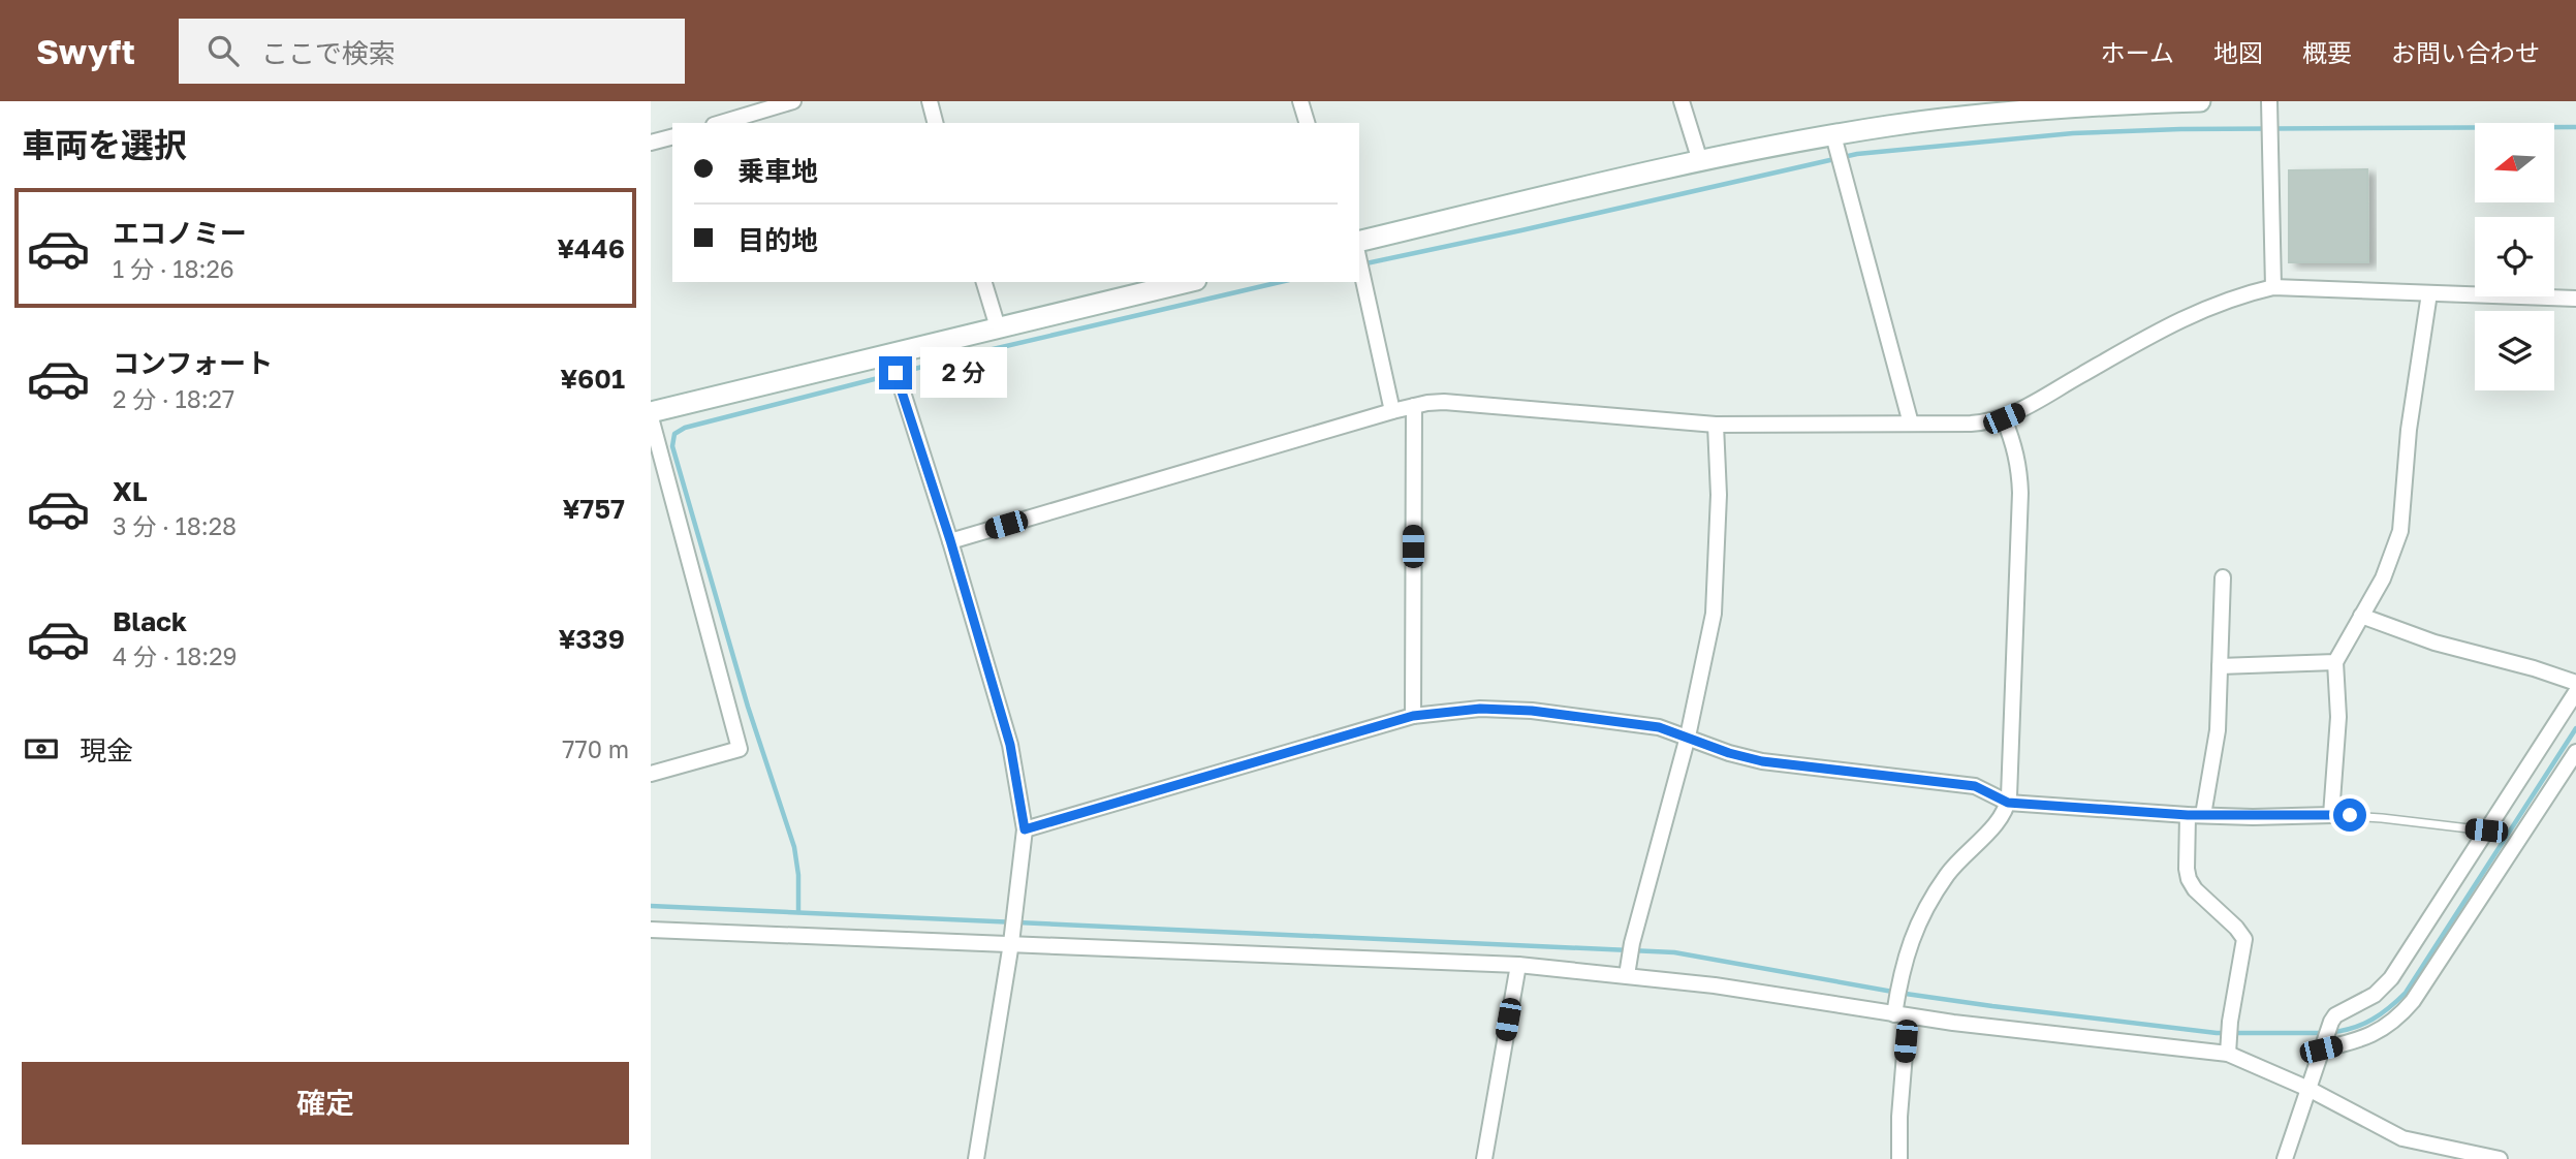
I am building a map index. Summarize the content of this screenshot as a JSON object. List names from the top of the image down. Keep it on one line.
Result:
{"north":"left","page":{"header":"Swyft","search":"ここで検索","nav":["ホーム","地図","概要","お問い合わせ"],"heading":"車両を選択","banner":["乗車地","目的地"],"list":[{"name":"エコノミー","note":"1 分 · 18:26","value":"¥446"},{"name":"コンフォート","note":"2 分 · 18:27","value":"¥601"},{"name":"XL","note":"3 分 · 18:28","value":"¥757"},{"name":"Black","note":"4 分 · 18:29","value":"¥339"}],"bubble":"2 分","pay":["現金","770 m"],"buttons":"確定"}}
